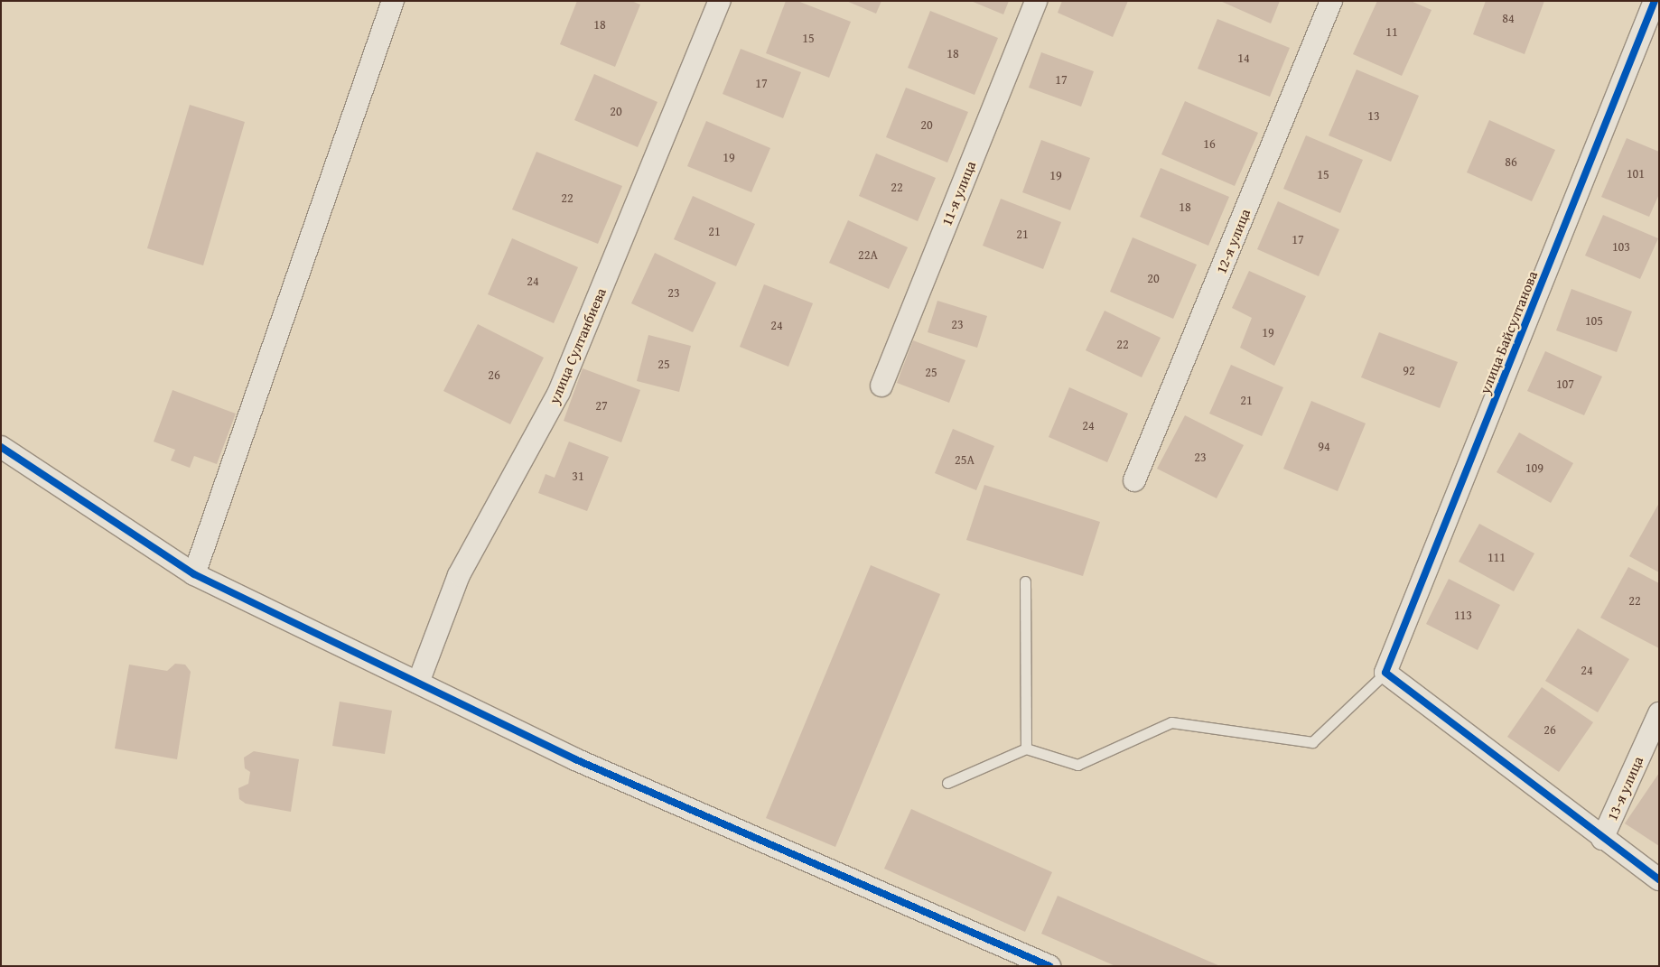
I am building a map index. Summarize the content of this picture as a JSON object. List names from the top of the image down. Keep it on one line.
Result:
{"streets":{"street":["11-я улица","12-я улица","улица Байсултанова","улица Султанбиева","13-я улица"]},"house_numbers":["84","18","11","15","18","14","17","17","20","13","20","16","19","86","101","15","19","22","22","18","21","21","17","103","22А","20","24","23","105","23","24","19","22","25","92","25","26","107","21","27","24","94","23","25А","109","31","111","22","113","24","26"]}
